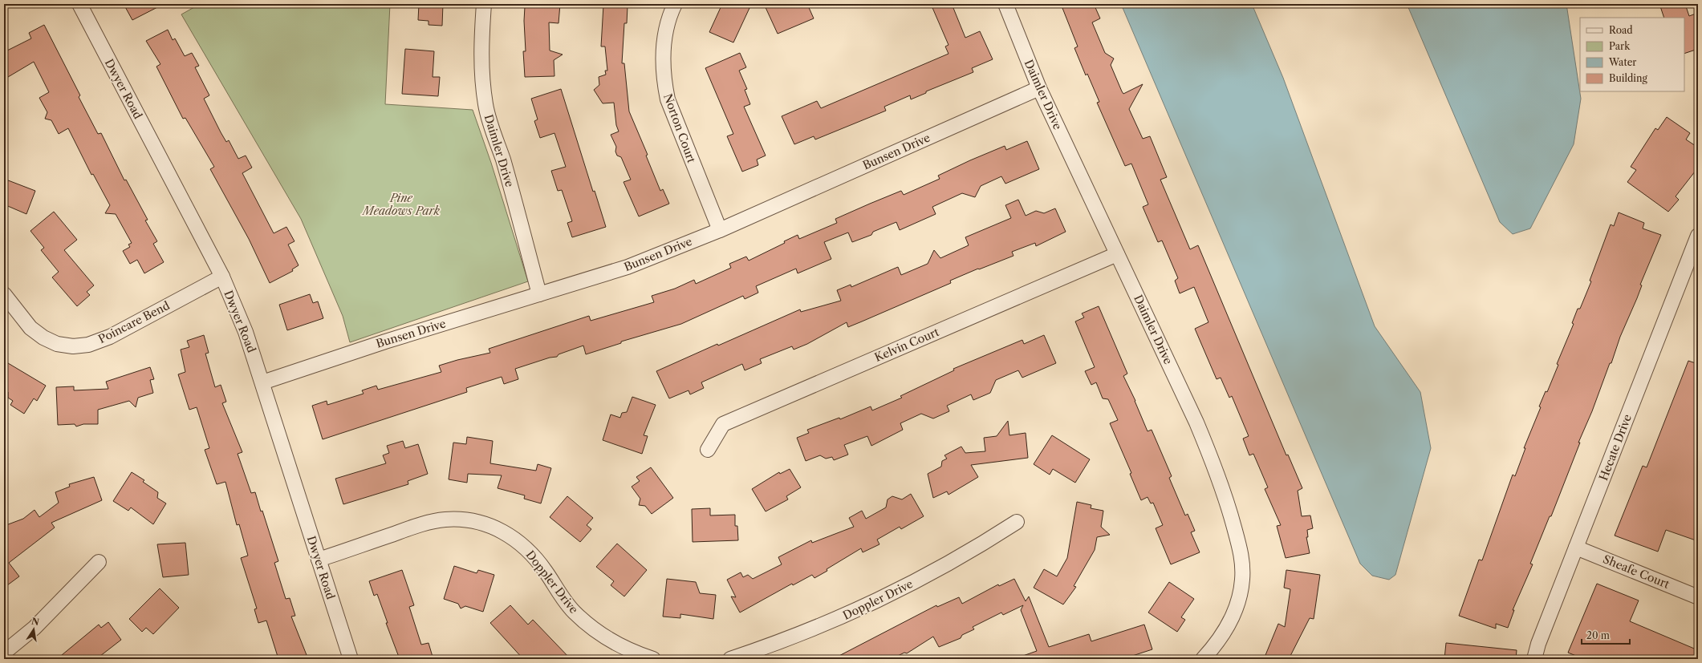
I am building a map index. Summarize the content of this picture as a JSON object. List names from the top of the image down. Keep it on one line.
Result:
{"streets":{"street":["Dwyer Road","Daimler Drive","Norton Court","Bunsen Drive","Poincare Bend","Kelvin Court","Hecate Drive","Sheafe Court","Doppler Drive"]},"crossings":[["Dwyer Road","Bunsen Drive"],["Dwyer Road","Poincare Bend"],["Dwyer Road","Doppler Drive"],["Daimler Drive","Bunsen Drive"],["Daimler Drive","Kelvin Court"],["Norton Court","Bunsen Drive"],["Hecate Drive","Sheafe Court"]],"parks":["Pine Meadows Park"],"legend":["Road","Park","Water","Building"],"scale_bar":"20 m","north":"top"}
